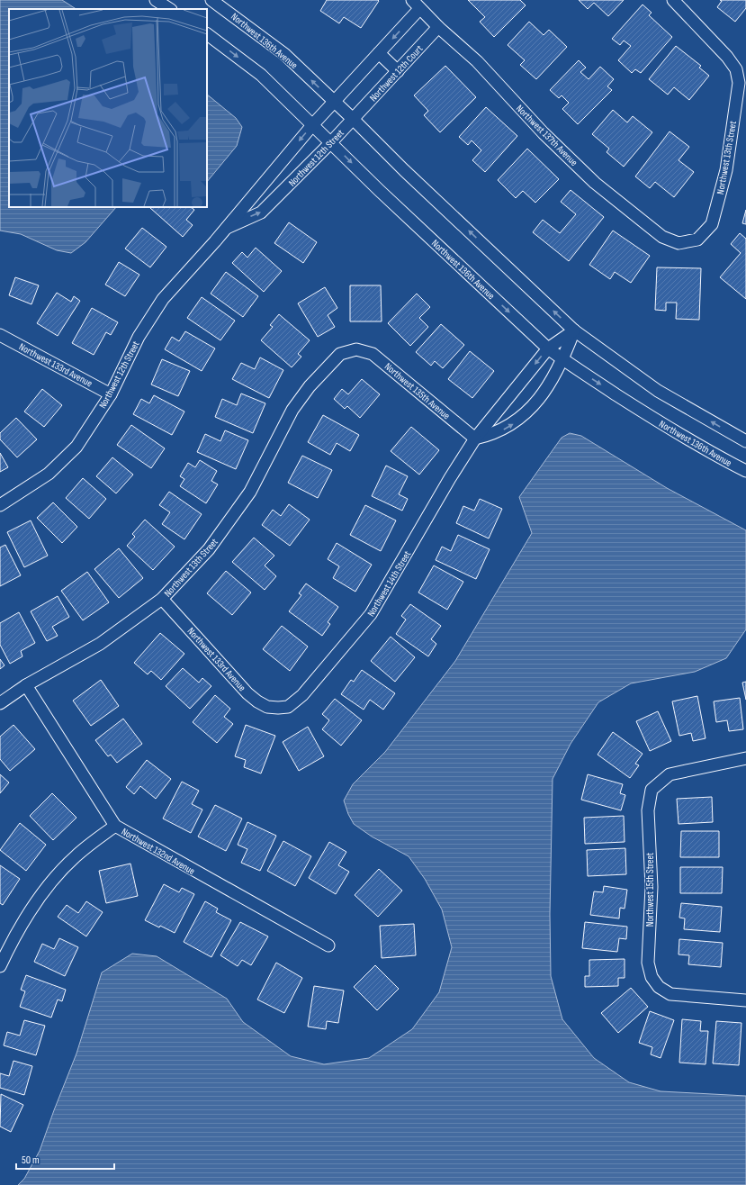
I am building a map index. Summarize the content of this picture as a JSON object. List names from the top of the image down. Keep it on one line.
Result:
{"streets":{"street":["Northwest 136th Avenue","Northwest 12th Court","Northwest 137th Avenue","Northwest 12th Street","Northwest 13th Street","Northwest 133rd Avenue","Northwest 135th Avenue","Northwest 14th Street","Northwest 132nd Avenue","Northwest 15th Street"]},"crossings":[["Northwest 136th Avenue","Northwest 12th Court"],["Northwest 136th Avenue","Northwest 12th Street"],["Northwest 136th Avenue","Northwest 14th Street"],["Northwest 12th Court","Northwest 137th Avenue"],["Northwest 12th Court","Northwest 12th Street"],["Northwest 137th Avenue","Northwest 13th Street"],["Northwest 12th Street","Northwest 133rd Avenue"],["Northwest 13th Street","Northwest 133rd Avenue"],["Northwest 13th Street","Northwest 135th Avenue"],["Northwest 13th Street","Northwest 132nd Avenue"],["Northwest 133rd Avenue","Northwest 14th Street"],["Northwest 135th Avenue","Northwest 14th Street"]],"scale_bar":"50 m"}
